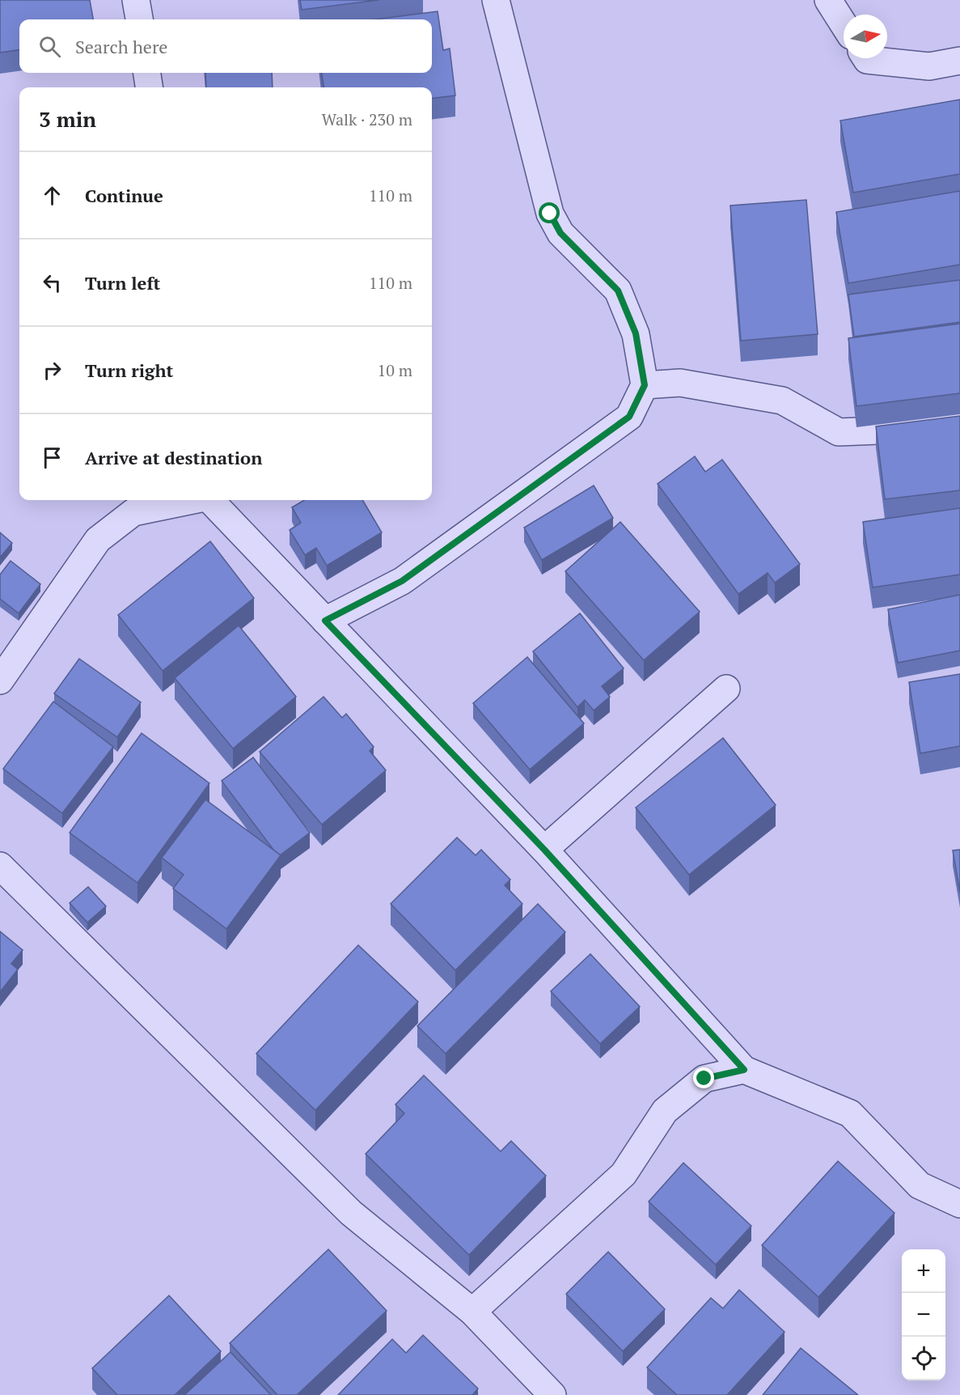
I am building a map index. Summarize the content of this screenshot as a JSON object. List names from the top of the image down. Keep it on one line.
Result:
{"north":"right","page":{"search":"Search here","heading":["3 min","Walk · 230 m"],"list":[["Continue","110 m"],["Turn left","110 m"],["Turn right","10 m"],"Arrive at destination"],"map_buttons":["+","−"]}}
